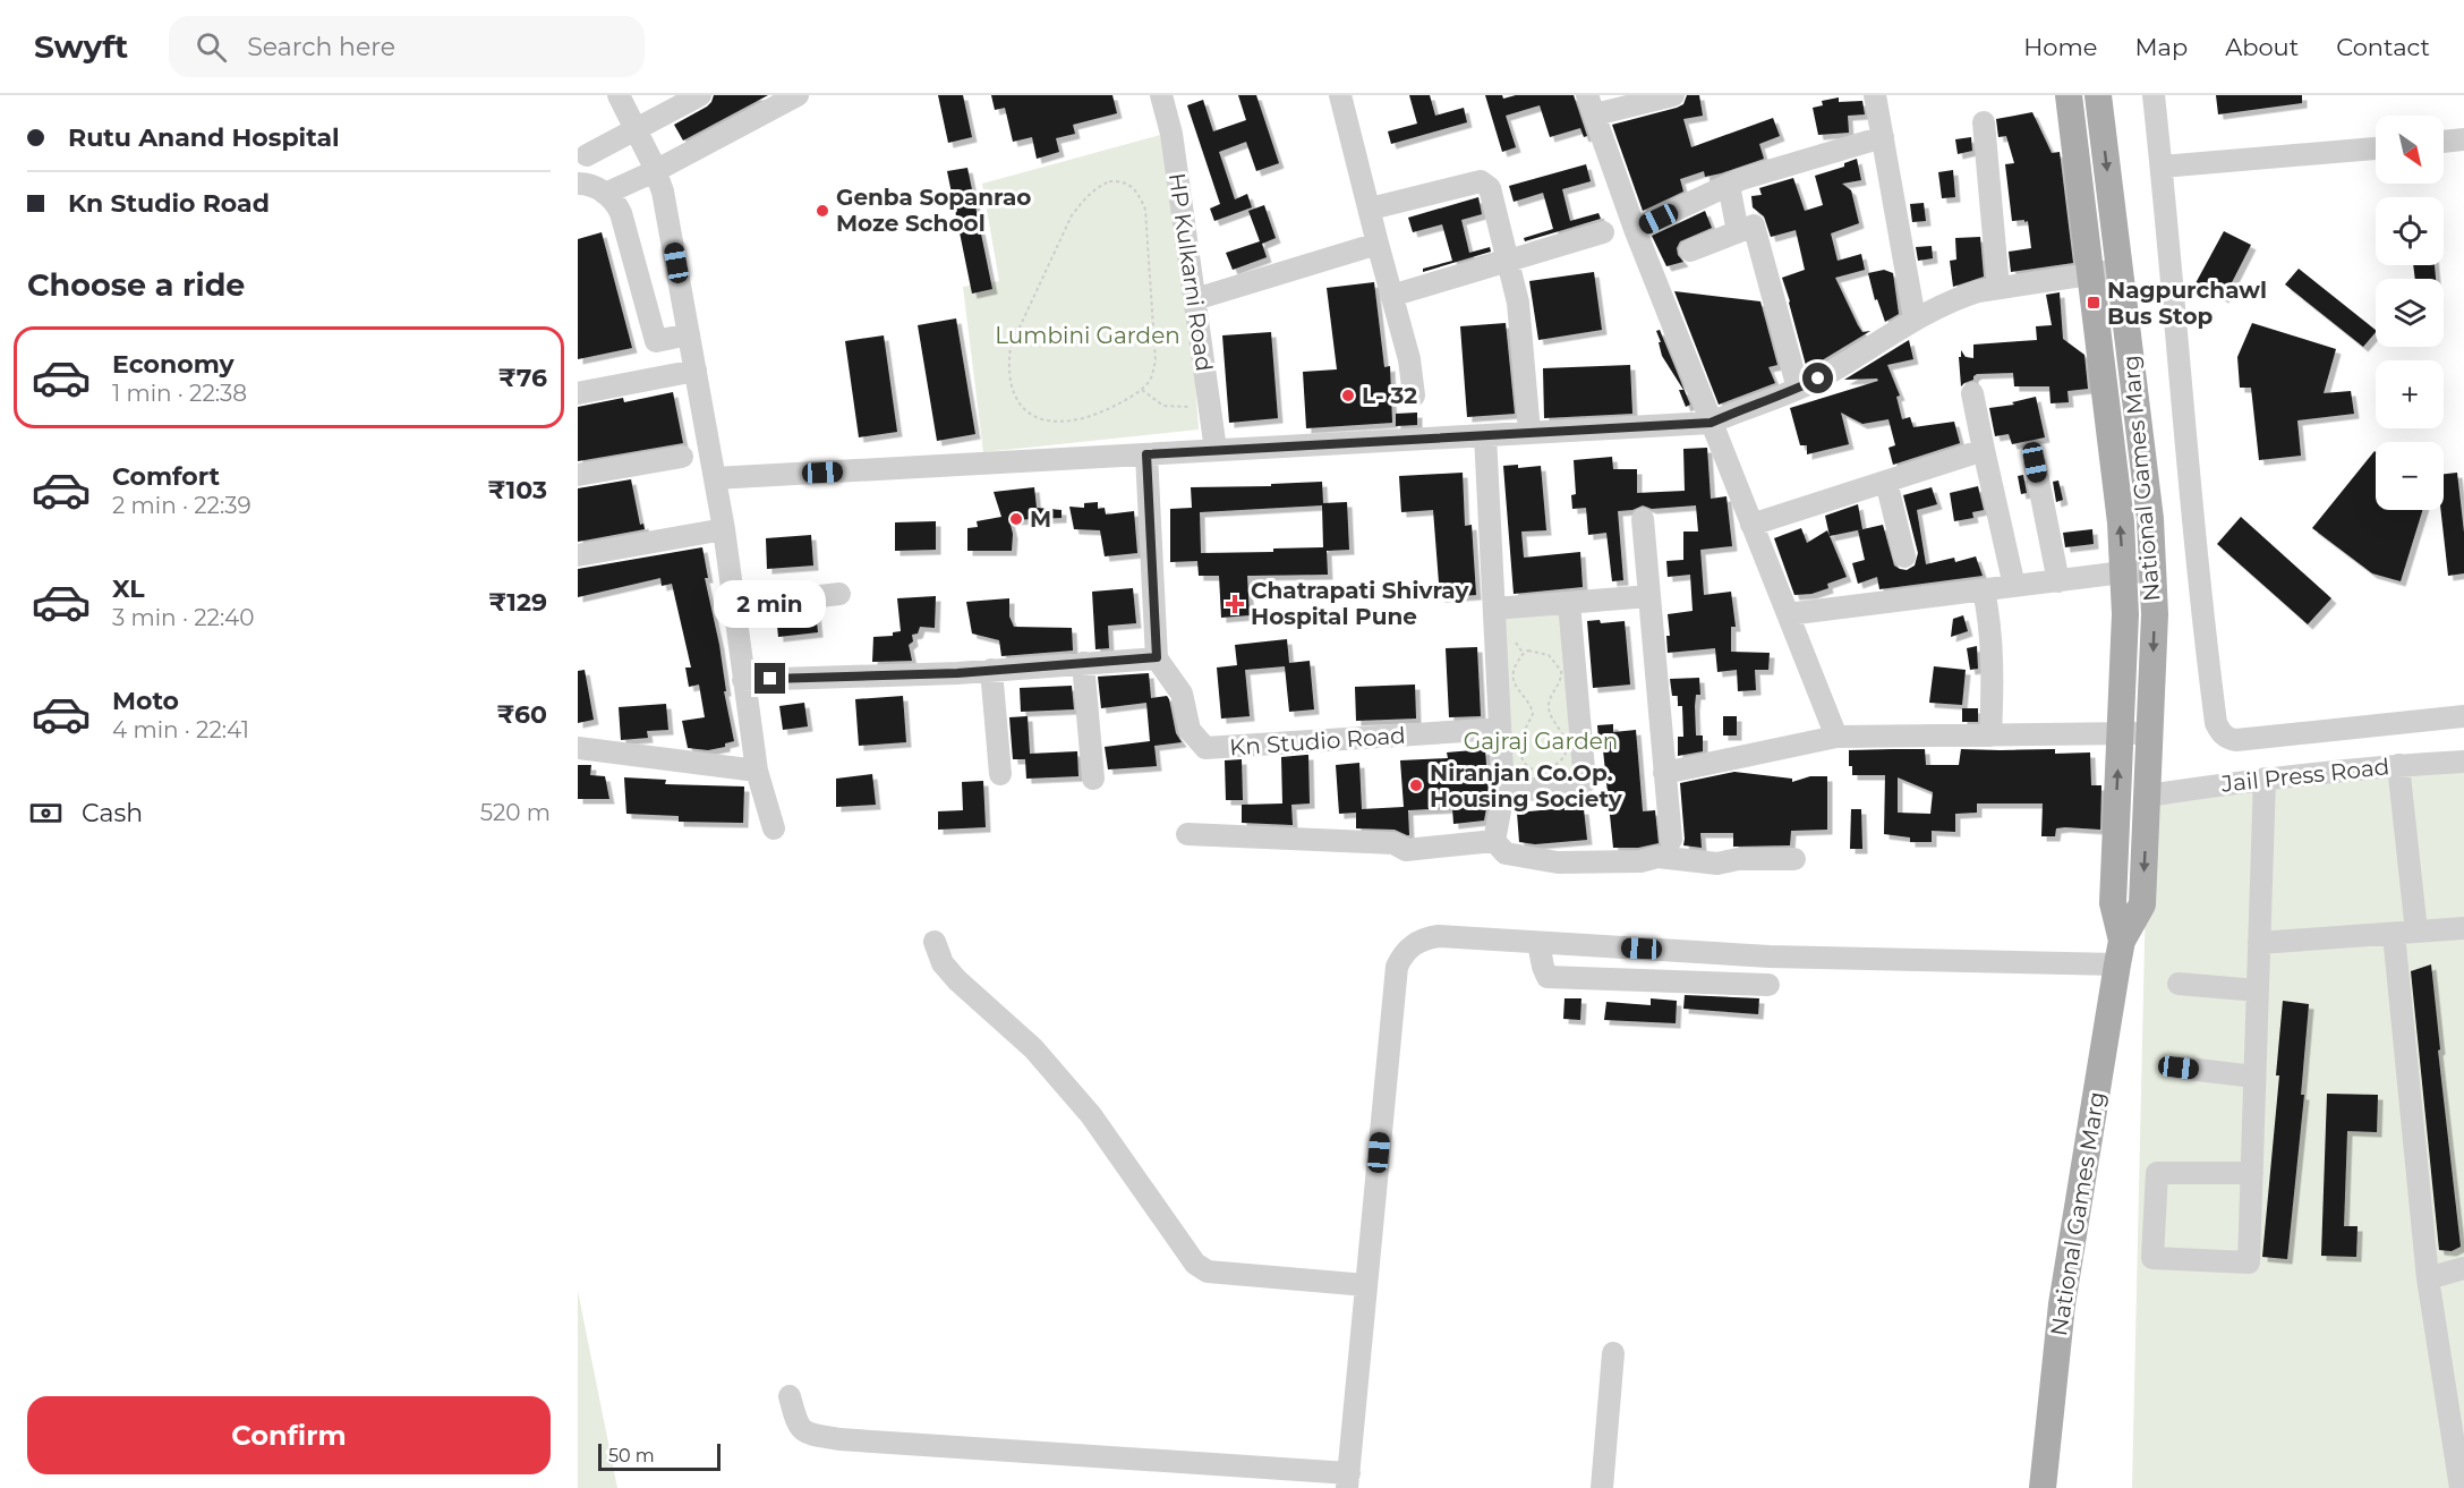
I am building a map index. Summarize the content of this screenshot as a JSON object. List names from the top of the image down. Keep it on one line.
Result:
{"streets":{"main road":["National Games Marg"],"street":["HP Kulkarni Road","Kn Studio Road","Jail Press Road"]},"crossings":[["National Games Marg","Jail Press Road"]],"parks":["Lumbini Garden","Gajraj Garden"],"places":{"other":["Genba Sopanrao Moze School","L- 32","M","Niranjan Co.Op. Housing Society"],"transit":["Nagpurchawl Bus Stop"],"health":["Chatrapati Shivray Hospital Pune"]},"scale_bar":"50 m","north":"bottom right","page":{"header":"Swyft","search":"Search here","nav":["Home","Map","About","Contact"],"banner":["Rutu Anand Hospital","Kn Studio Road"],"map_buttons":["+","−"],"heading":"Choose a ride","list":[{"name":"Economy","note":"1 min · 22:38","value":"₹76"},{"name":"Comfort","note":"2 min · 22:39","value":"₹103"},{"name":"XL","note":"3 min · 22:40","value":"₹129"},{"name":"Moto","note":"4 min · 22:41","value":"₹60"}],"bubble":"2 min","pay":["Cash","520 m"],"buttons":"Confirm","scale":"50 m"}}
